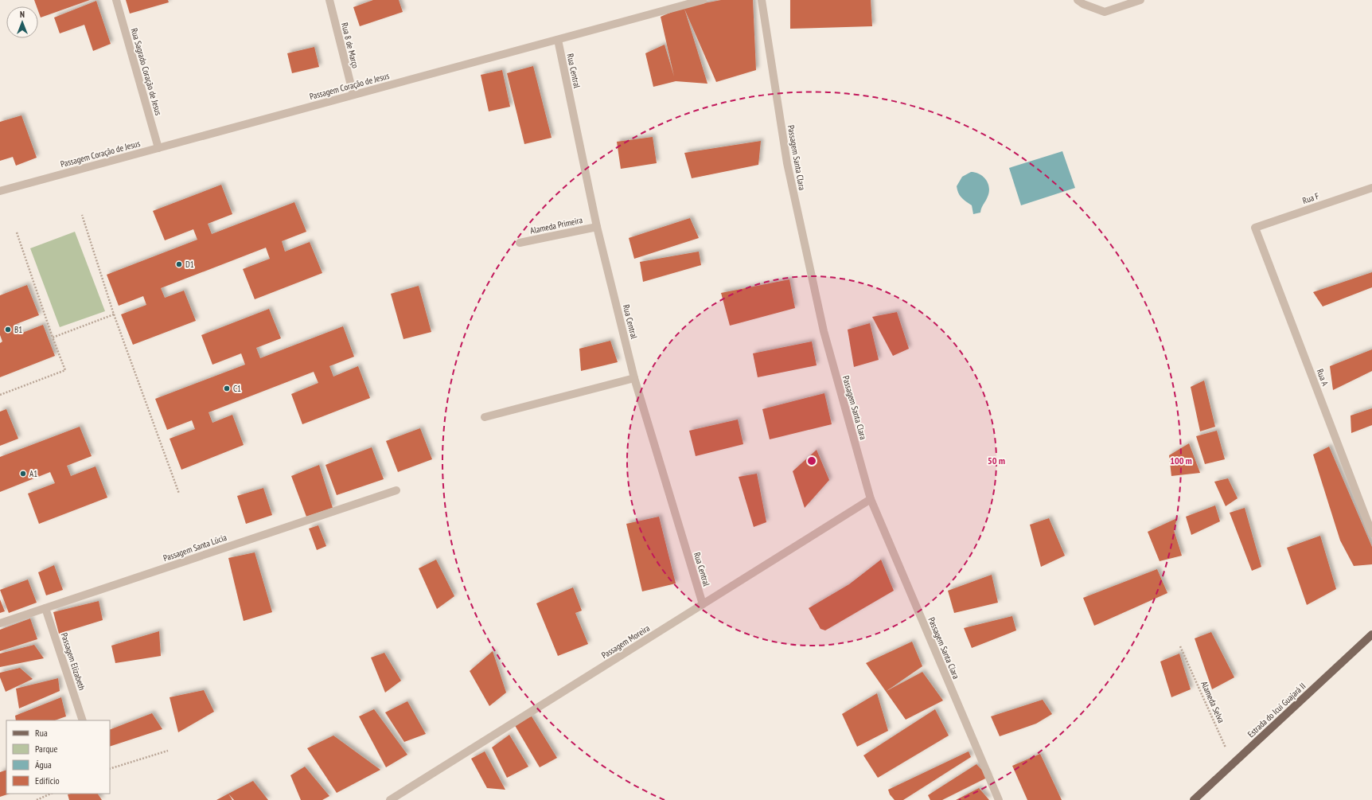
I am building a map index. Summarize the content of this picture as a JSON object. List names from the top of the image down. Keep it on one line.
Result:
{"streets":{"main road":["Estrada do Icui Guajará II"],"street":["Rua 8 de Março","Rua Central","Rua Sagrado Coração de Jesus","Passagem Coração de Jesus","Passagem Santa Clara","Rua F","Alameda Primeira","Rua A","Passagem Santa Lúcia","Passagem Moreira","Passagem Elizabeth"],"path":["Alameda Selva"]},"crossings":[["Rua 8 de Março","Passagem Coração de Jesus"],["Rua Central","Passagem Coração de Jesus"],["Rua Central","Alameda Primeira"],["Rua Central","Passagem Moreira"],["Rua Sagrado Coração de Jesus","Passagem Coração de Jesus"],["Passagem Santa Clara","Passagem Moreira"],["Rua F","Rua A"],["Passagem Santa Lúcia","Passagem Elizabeth"],["Alameda Selva","Estrada do Icui Guajará II"]],"places":["D1","B1","C1","A1"],"legend":["Rua","Parque","Água","Edifício"],"north":"top","rings":["50 m","100 m"]}
